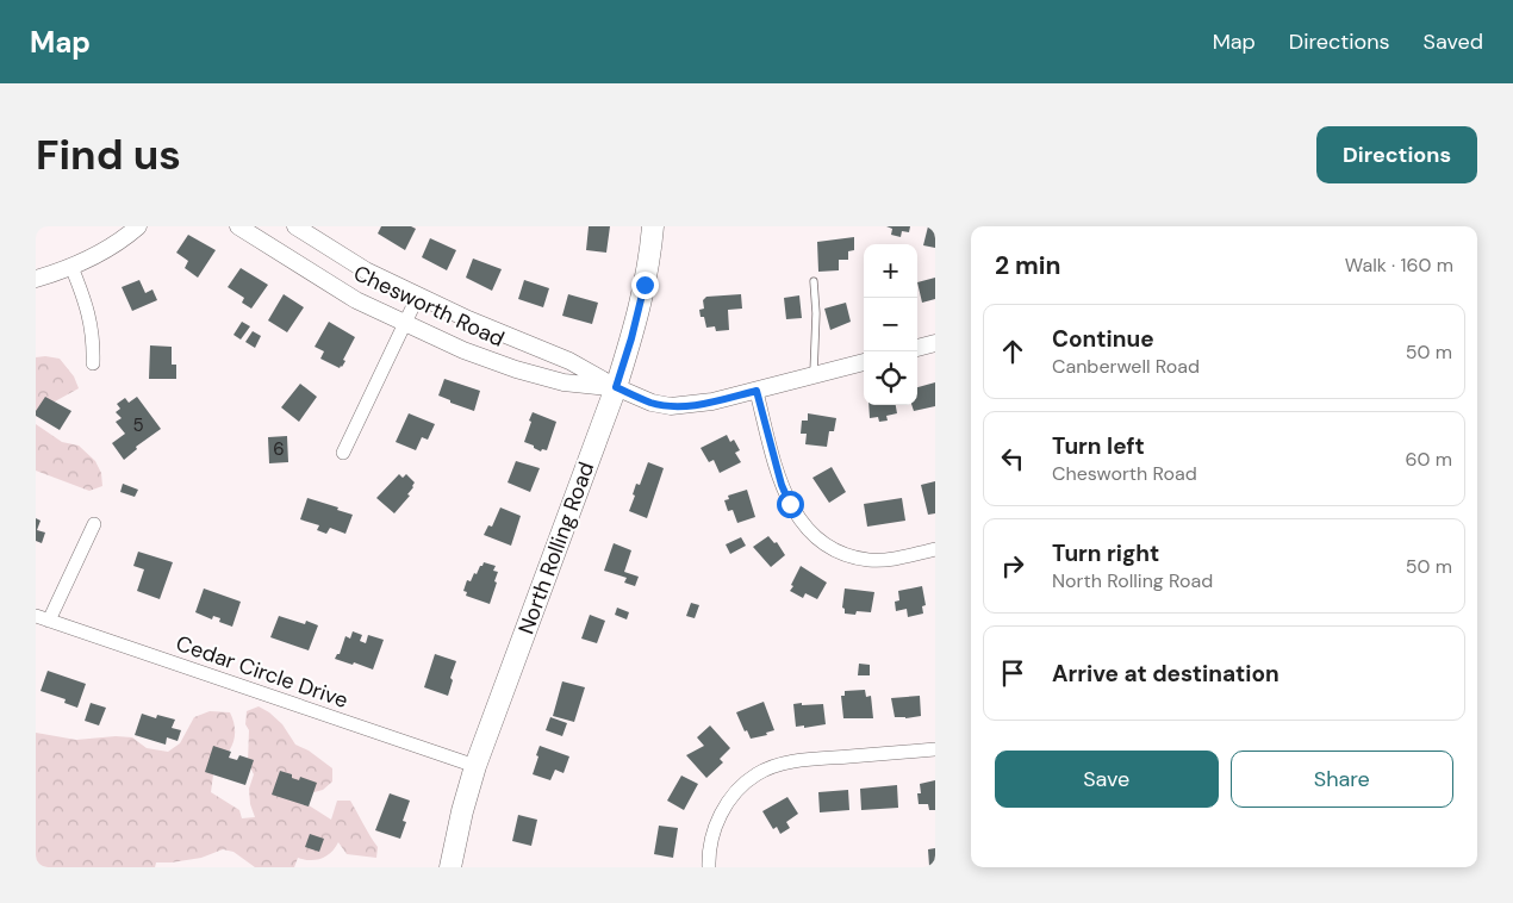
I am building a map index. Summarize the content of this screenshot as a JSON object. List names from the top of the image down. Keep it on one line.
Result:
{"streets":{"main road":["North Rolling Road"],"street":["Chesworth Road","Cedar Circle Drive"]},"crossings":[["Chesworth Road","North Rolling Road"],["North Rolling Road","Cedar Circle Drive"]],"house_numbers":["5","6"],"page":{"header":"Map","nav":["Map","Directions","Saved"],"buttons":["Directions",["Save","Share"]],"title":"Find us","heading":["2 min","Walk · 160 m"],"map_buttons":["+","−"],"list":[["Continue","Canberwell Road","50 m"],["Turn left","Chesworth Road","60 m"],["Turn right","North Rolling Road","50 m"],"Arrive at destination"]}}
